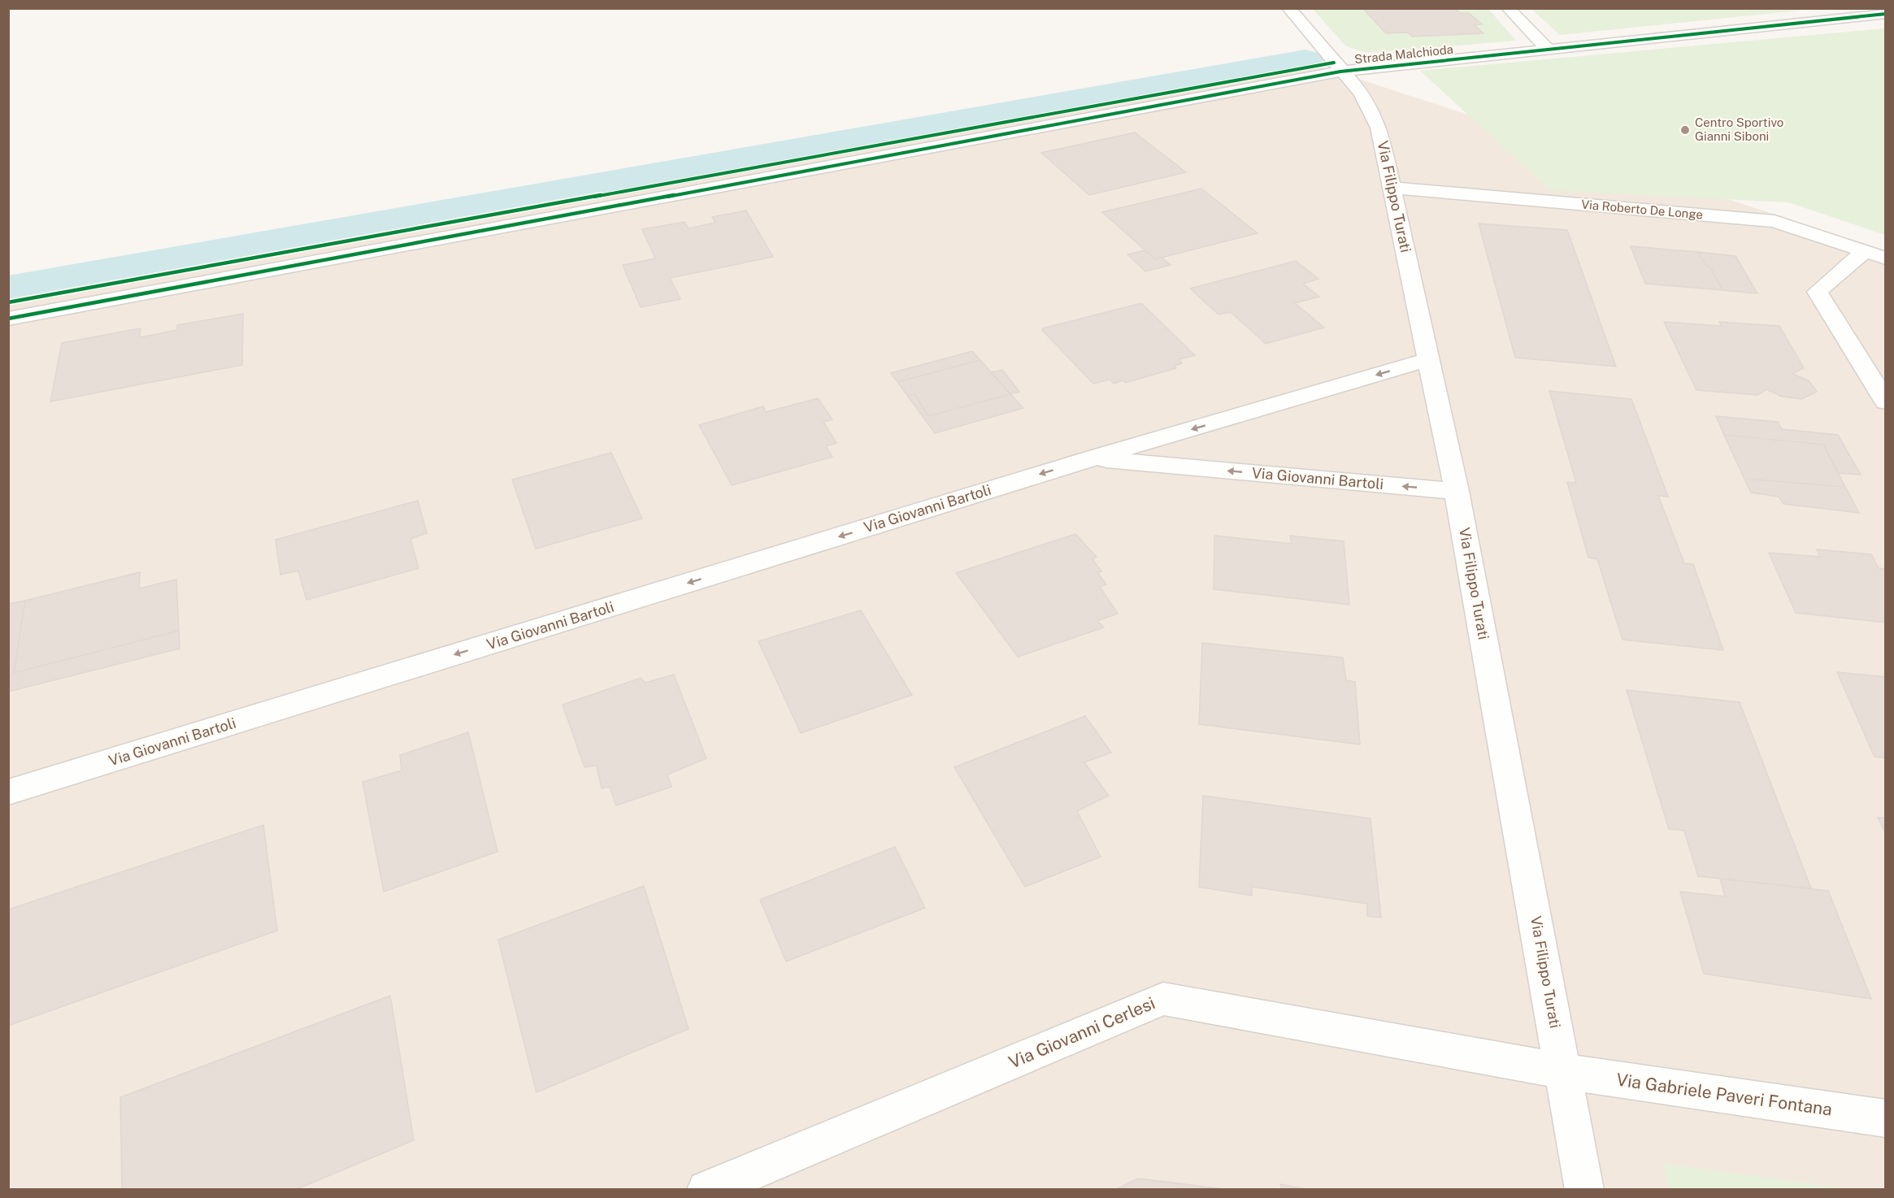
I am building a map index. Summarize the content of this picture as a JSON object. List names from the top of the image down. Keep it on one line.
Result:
{"streets":{"street":["Strada Malchioda","Via Filippo Turati","Via Roberto De Longe","Via Giovanni Bartoli","Via Giovanni Cerlesi","Via Gabriele Paveri Fontana"]},"crossings":[["Strada Malchioda","Via Filippo Turati"],["Via Filippo Turati","Via Roberto De Longe"],["Via Filippo Turati","Via Giovanni Bartoli"],["Via Filippo Turati","Via Giovanni Cerlesi"],["Via Filippo Turati","Via Gabriele Paveri Fontana"],["Via Giovanni Cerlesi","Via Gabriele Paveri Fontana"]],"one_way":["Via Giovanni Bartoli"],"places":["Centro Sportivo Gianni Siboni"]}
